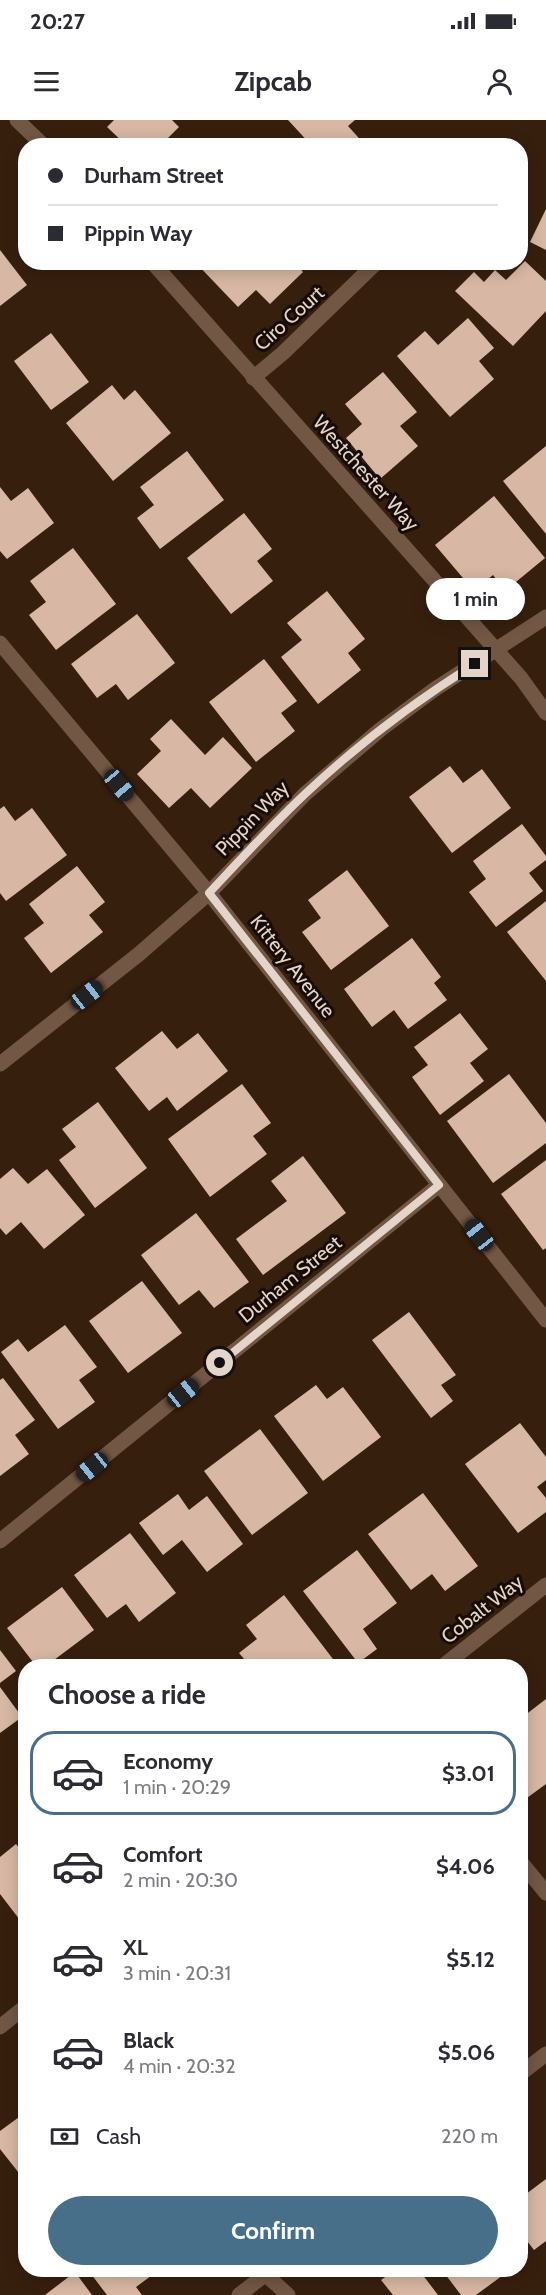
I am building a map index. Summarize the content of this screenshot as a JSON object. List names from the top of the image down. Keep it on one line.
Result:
{"streets":{"street":["Ciro Court","Westchester Way","Pippin Way","Kittery Avenue","Durham Street","Cobalt Way"]},"crossings":[["Ciro Court","Westchester Way"],["Westchester Way","Pippin Way"],["Pippin Way","Kittery Avenue"],["Kittery Avenue","Durham Street"]],"page":{"status":"20:27","header":"Zipcab","banner":["Durham Street","Pippin Way"],"bubble":"1 min","heading":"Choose a ride","list":[{"name":"Economy","note":"1 min · 20:29","value":"$3.01"},{"name":"Comfort","note":"2 min · 20:30","value":"$4.06"},{"name":"XL","note":"3 min · 20:31","value":"$5.12"},{"name":"Black","note":"4 min · 20:32","value":"$5.06"}],"pay":["Cash","220 m"],"buttons":"Confirm"}}
